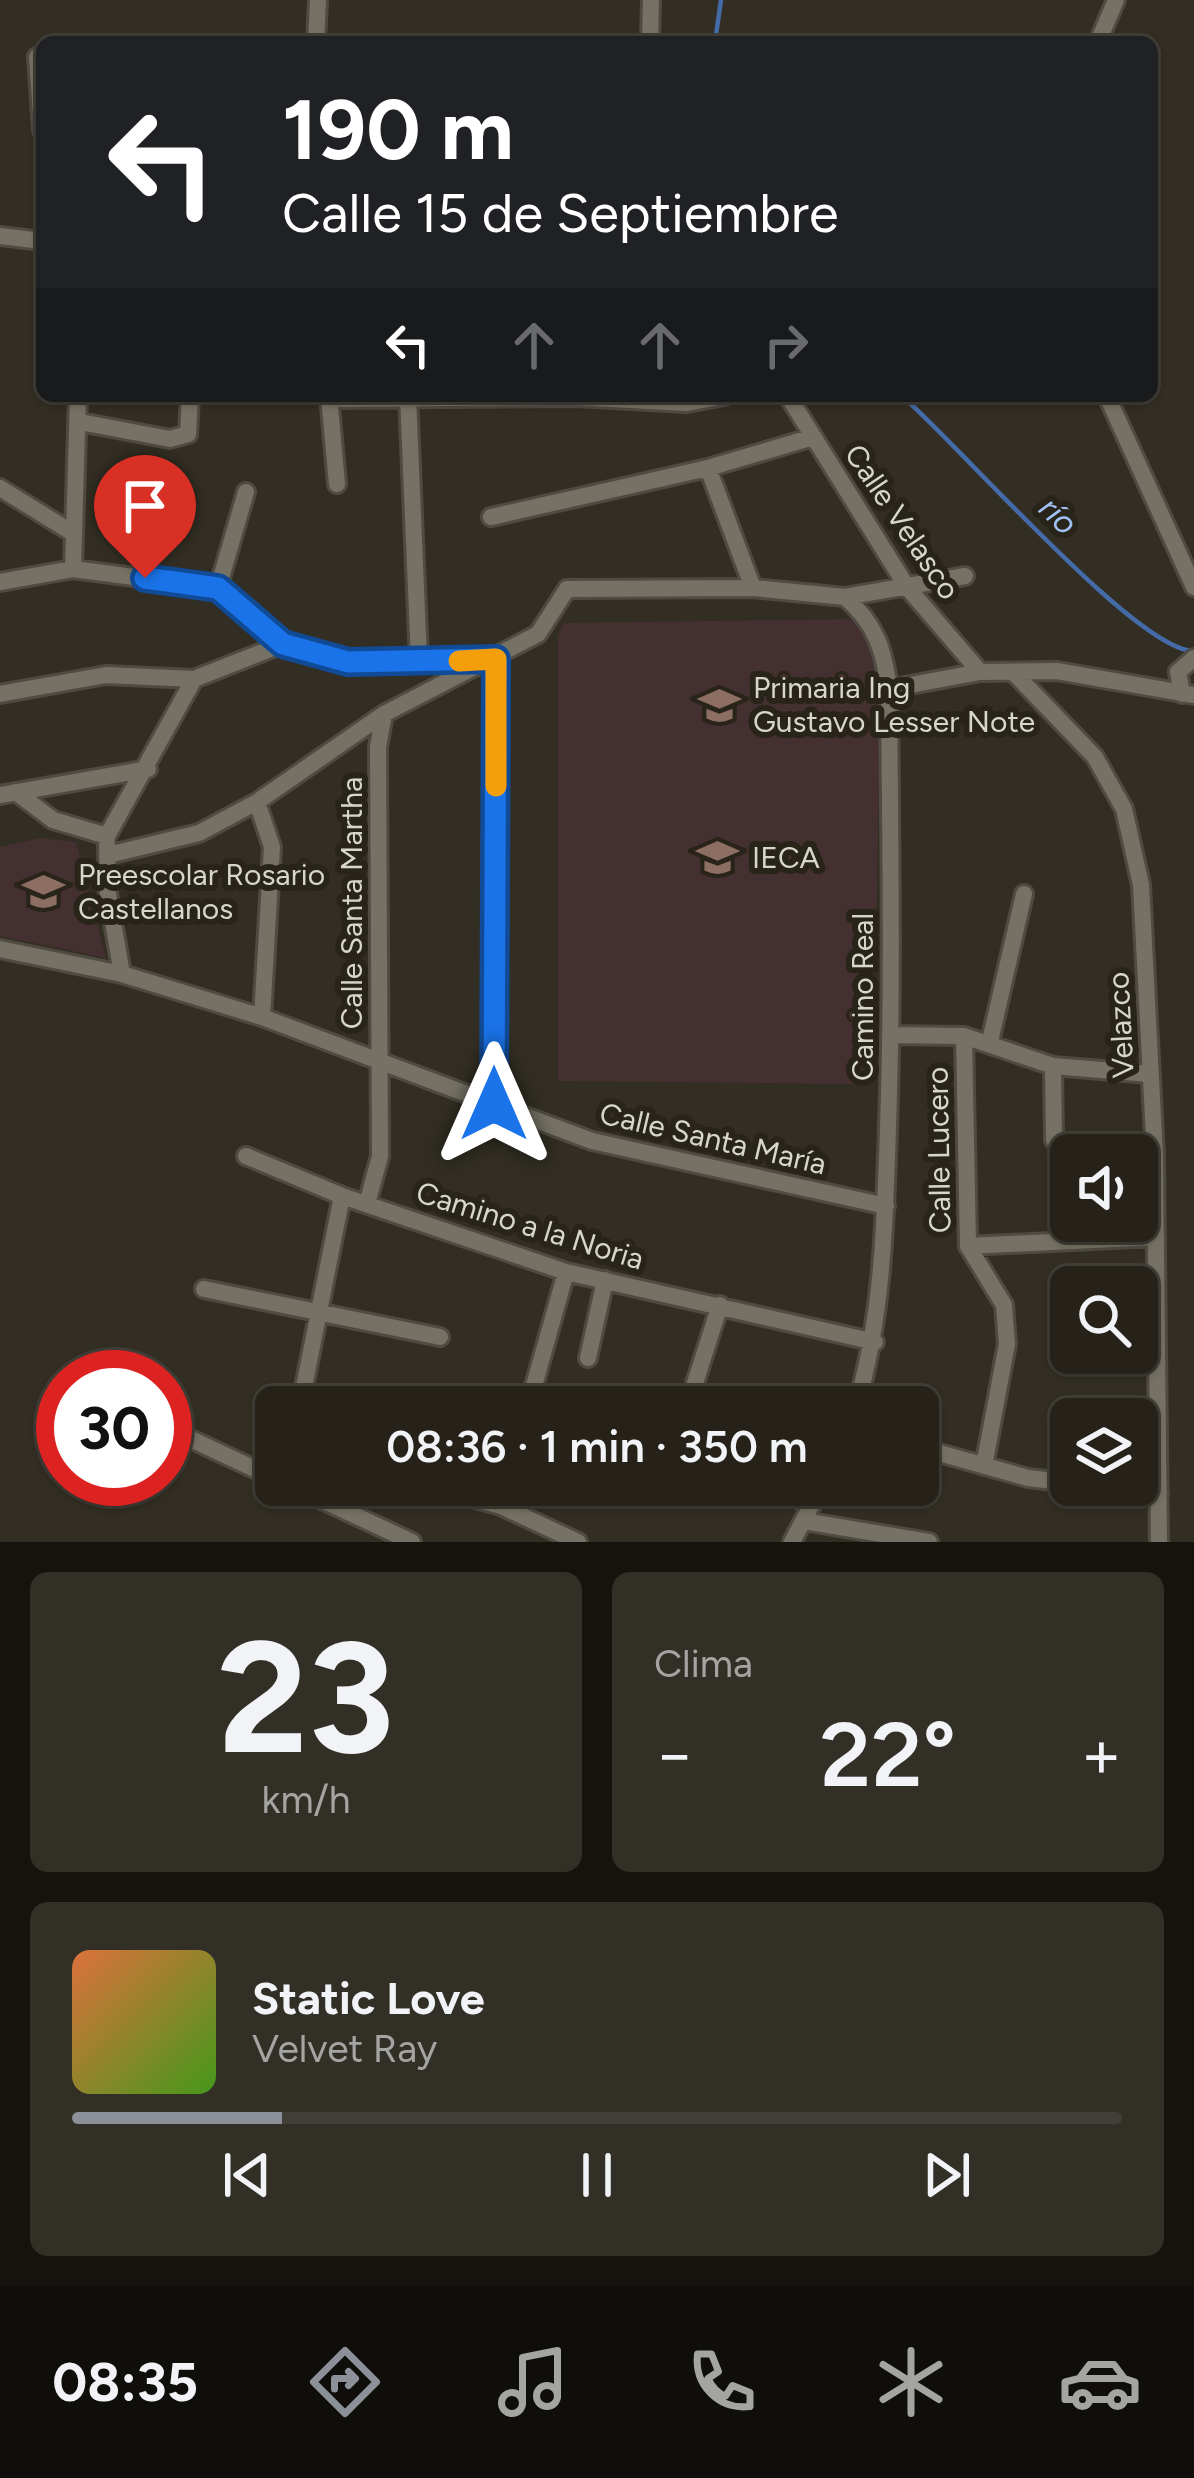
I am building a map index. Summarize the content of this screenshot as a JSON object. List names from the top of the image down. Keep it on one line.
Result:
{"streets":{"street":["Calle Velasco","Calle Santa Martha","Camino Real","Velazco","Calle Santa María","Calle Lucero","Camino a la Noria"]},"crossings":[["Calle Santa Martha","Calle Santa María"],["Calle Santa Martha","Camino a la Noria"],["Camino Real","Calle Santa María"],["Camino Real","Camino a la Noria"]],"water":["río"],"places":{"school or university":["Primaria Ing Gustavo Lesser Note","IECA","Preescolar Rosario Castellanos"]},"page":{"turn":["190 m","Calle 15 de Septiembre"],"limit":"30","trip":"08:36 · 1 min · 350 m","tile":[["23","km/h"],"Clima"],"heat":["−","22°","+"],"song":["Static Love","Velvet Ray"],"tabs":"08:35"}}
